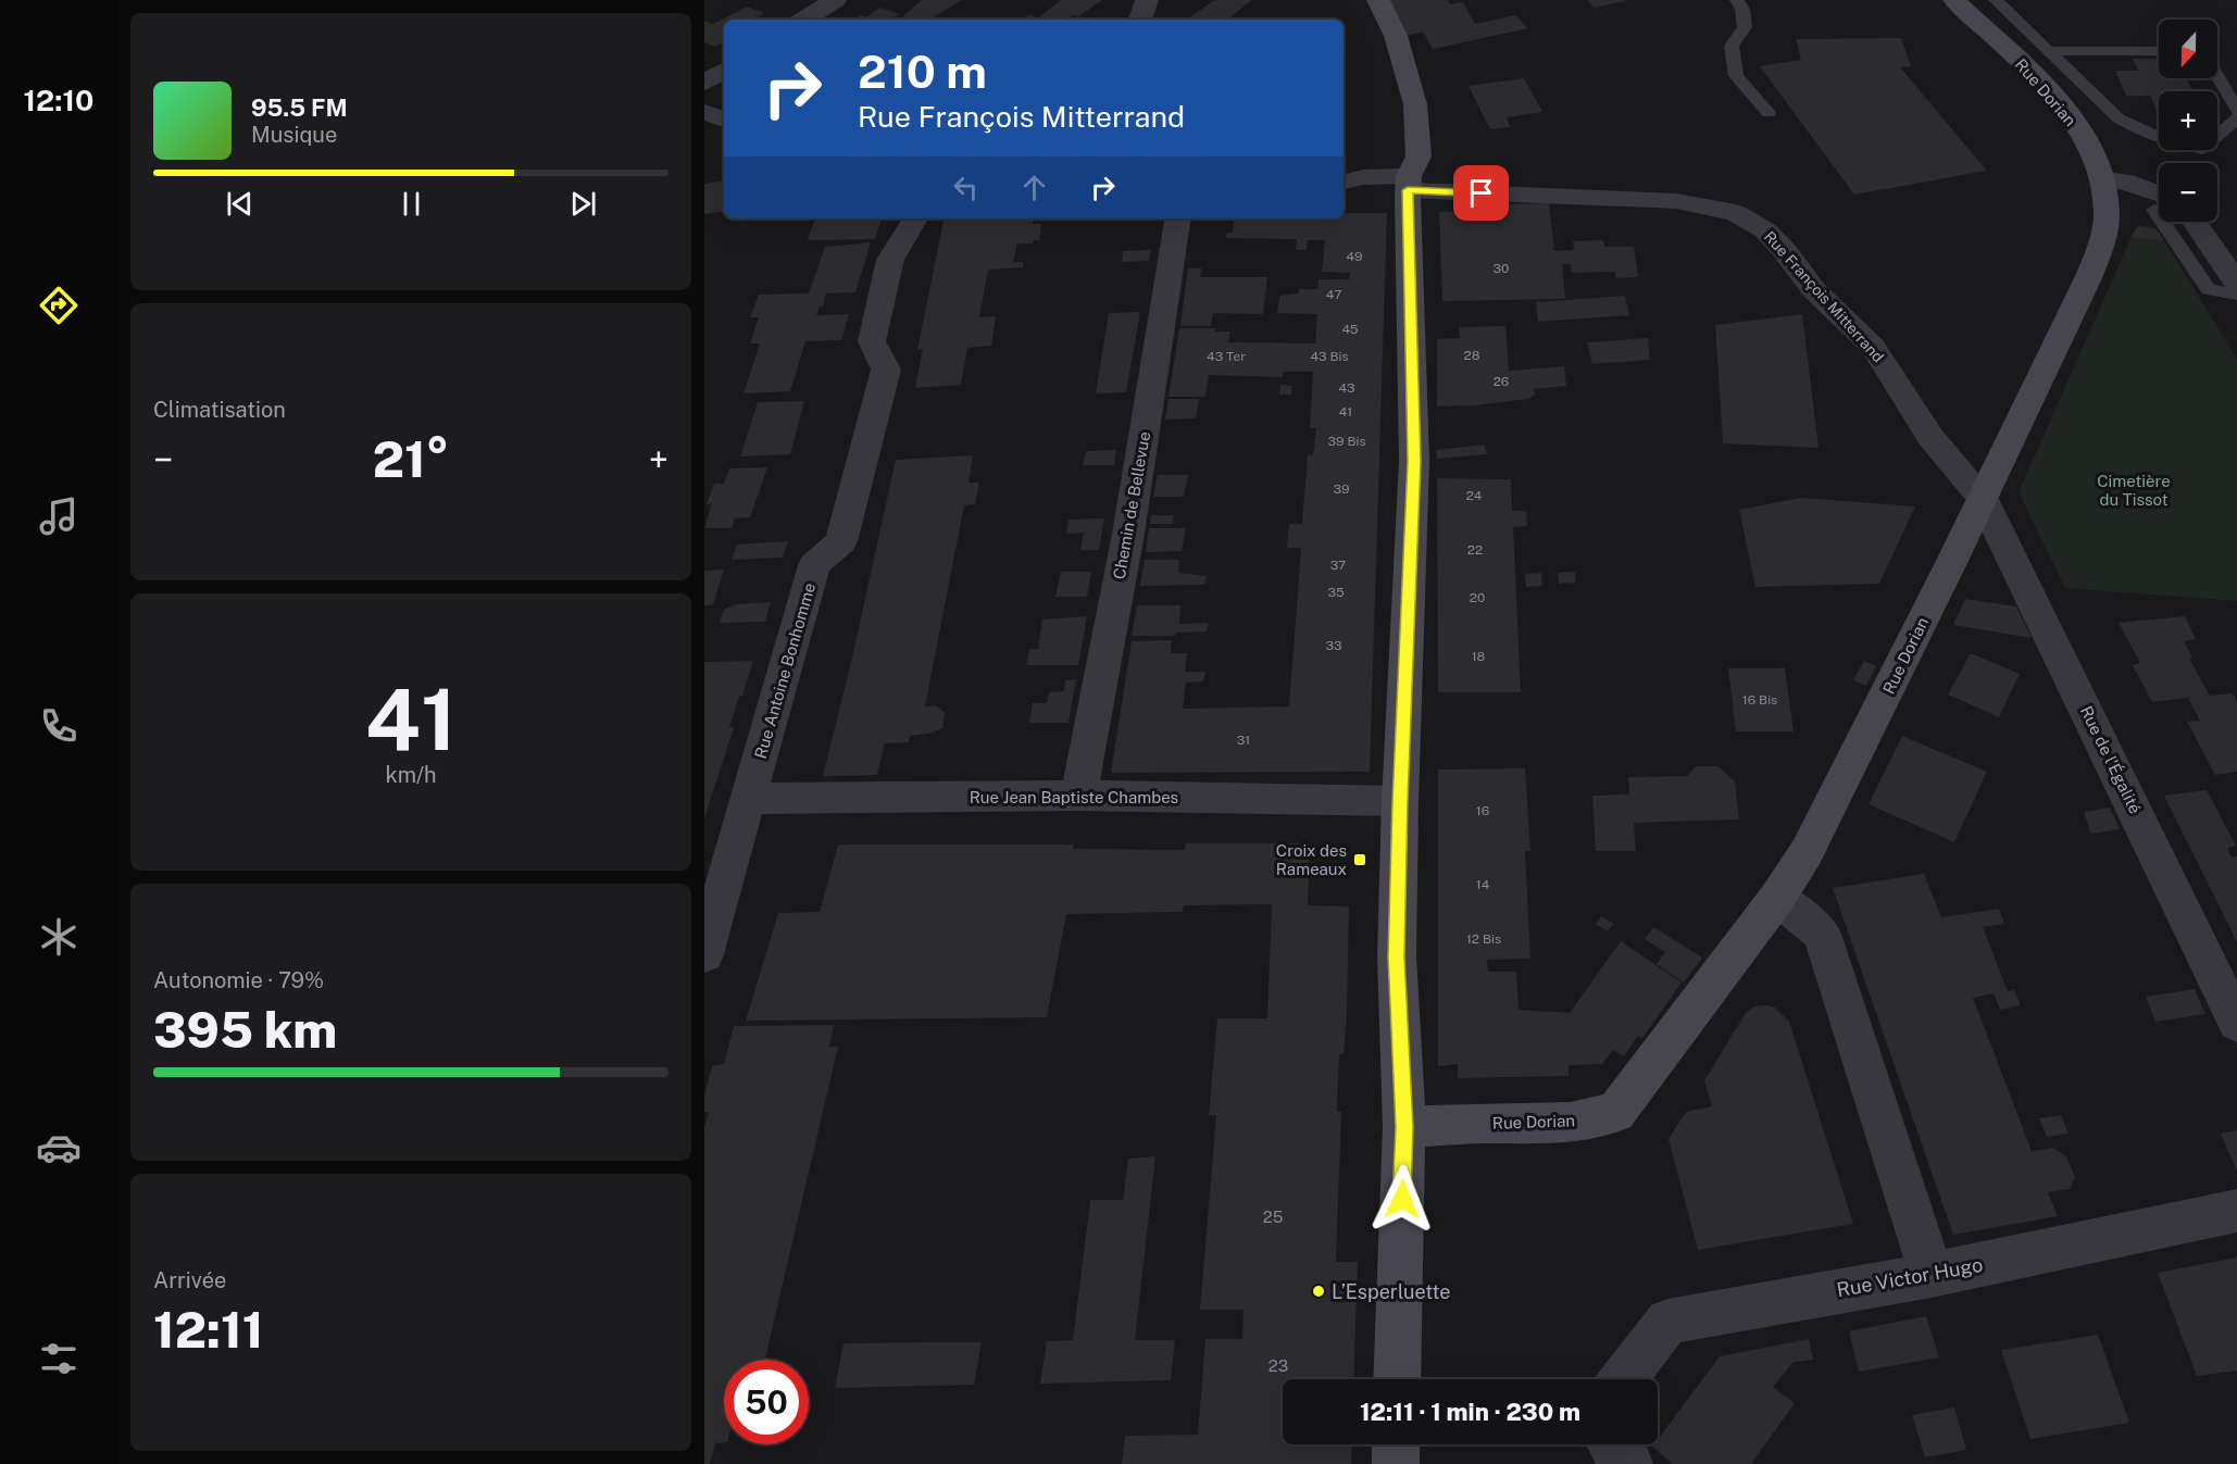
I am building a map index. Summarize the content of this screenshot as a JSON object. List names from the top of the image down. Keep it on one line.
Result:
{"streets":{"main road":["Rue Dorian"],"street":["Rue François Mitterrand","Chemin de Bellevue","Rue Antoine Bonhomme","Rue de l'Égalité","Rue Jean Baptiste Chambes","Rue Victor Hugo"]},"crossings":[["Rue Dorian","Rue François Mitterrand"],["Rue Dorian","Rue de l'Égalité"],["Rue François Mitterrand","Rue de l'Égalité"],["Chemin de Bellevue","Rue Jean Baptiste Chambes"],["Rue Antoine Bonhomme","Rue Jean Baptiste Chambes"]],"parks":["Cimetière du Tissot"],"places":{"transit":["Croix des Rameaux"],"other":["L’Esperluette"]},"house_numbers":["49","30","47","45","28","43 Ter","43 Bis","26","43","41","39 Bis","39","24","22","37","35","20","33","18","16 Bis","31","16","14","12 Bis","25","23"],"north":"bottom","page":{"tabs":"12:10","map_buttons":["+","−"],"turn":["210 m","Rue François Mitterrand"],"song":["95.5 FM","Musique"],"tile":["Climatisation",["41","km/h"],["Autonomie · 79%","395 km"],["Arrivée","12:11"]],"heat":["−","21°","+"],"limit":"50","trip":"12:11 · 1 min · 230 m"}}
